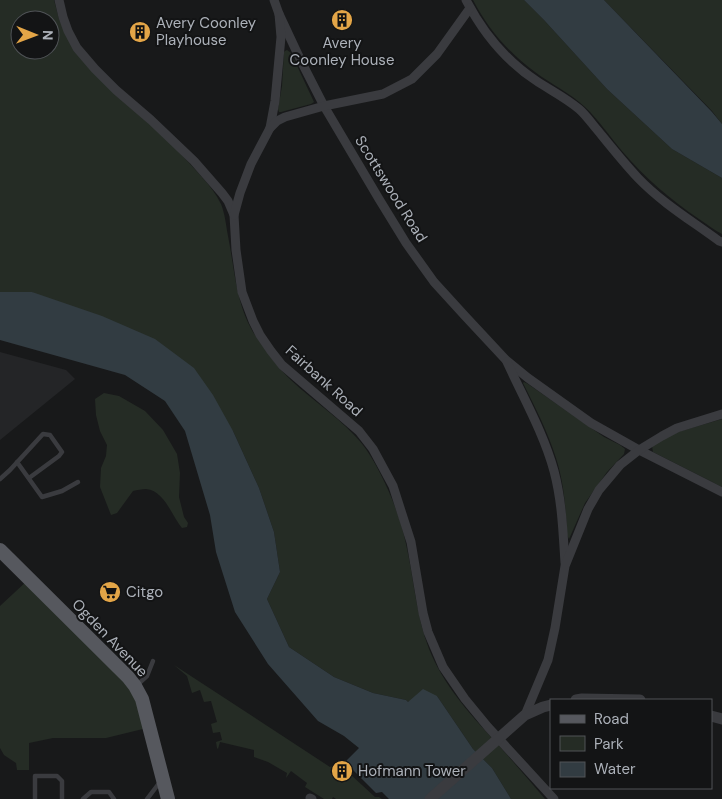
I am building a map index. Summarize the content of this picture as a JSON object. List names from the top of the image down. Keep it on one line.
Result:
{"streets":{"main road":["Ogden Avenue"],"street":["Scottswood Road","Fairbank Road"]},"places":{"building":["Avery Coonley House","Avery Coonley Playhouse","Hofmann Tower"],"supermarket":["Citgo"]},"legend":["Road","Park","Water"],"north":"right"}
